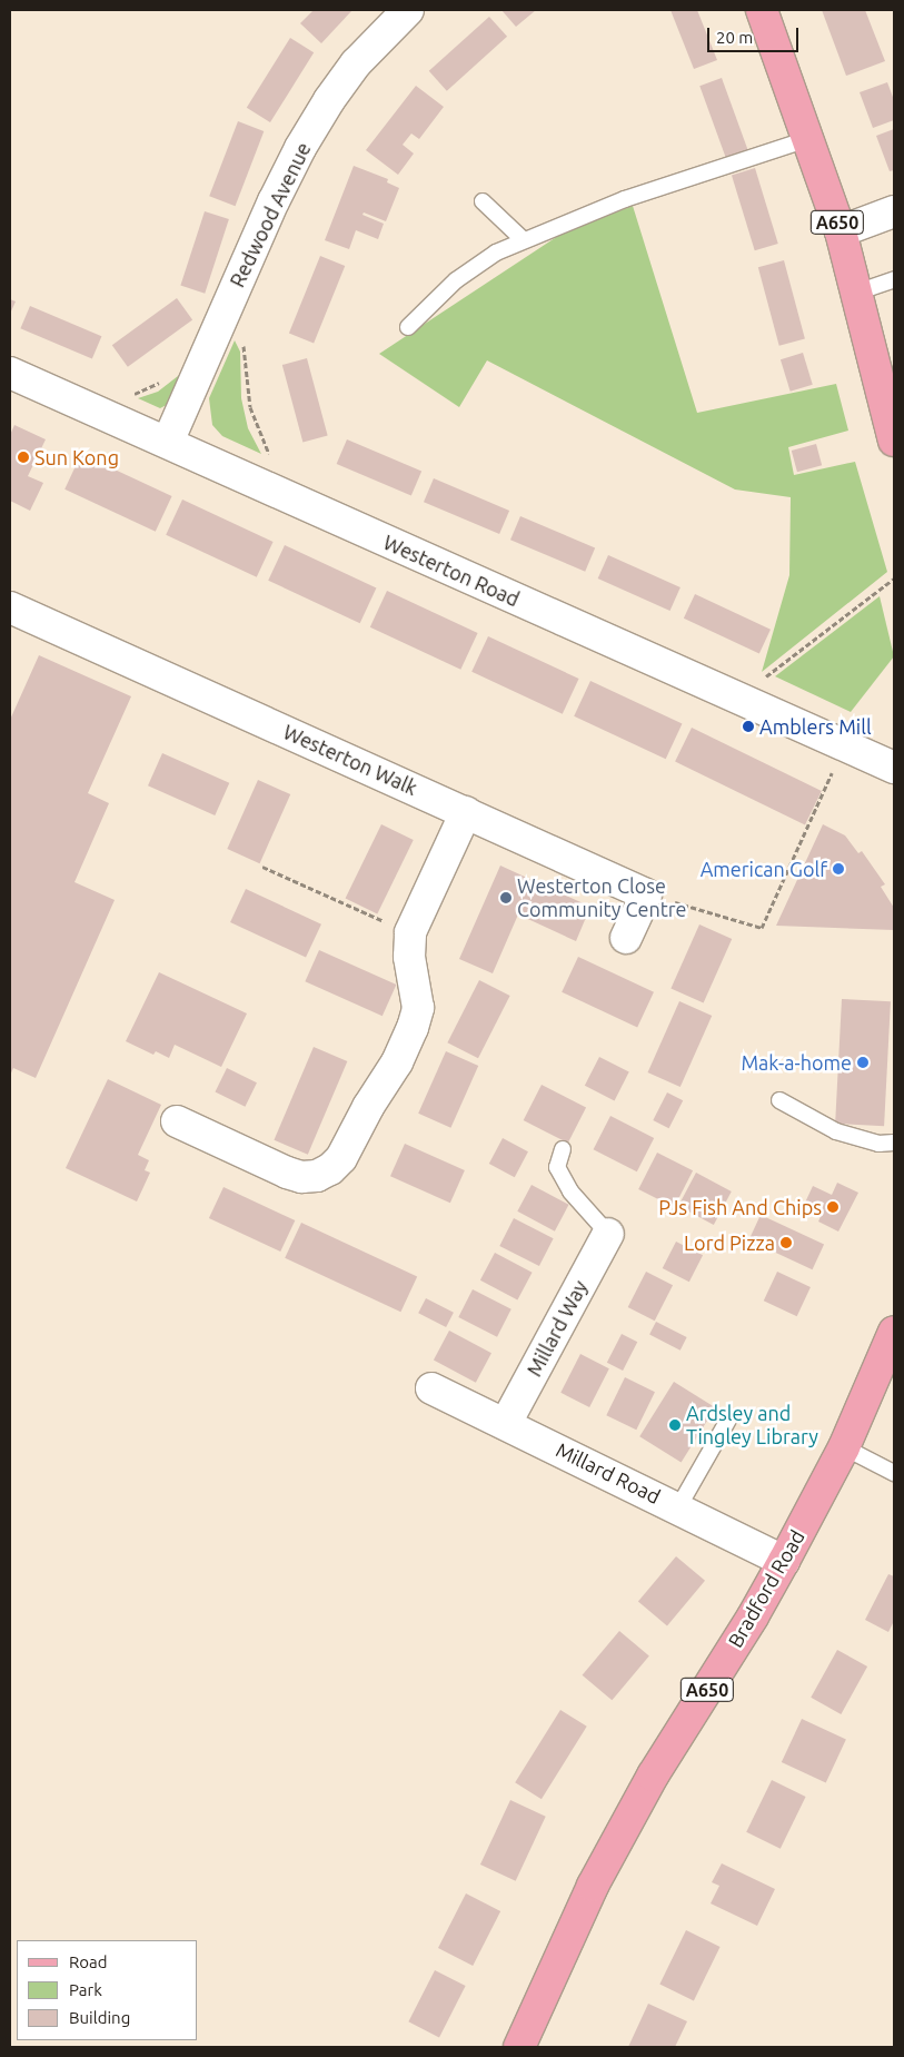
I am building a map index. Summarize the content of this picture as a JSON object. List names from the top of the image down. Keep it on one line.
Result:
{"streets":{"main road":["A650","Bradford Road"],"street":["Redwood Avenue","Westerton Road","Westerton Walk","Millard Way","Millard Road"]},"crossings":[["Redwood Avenue","Westerton Road"],["Millard Way","Millard Road"],["Millard Road","Bradford Road"]],"places":["Sun Kong","Amblers Mill","American Golf","Westerton Close Community Centre","Mak-a-home","PJs Fish And Chips","Lord Pizza","Ardsley and Tingley Library"],"legend":["Road","Park","Building"],"scale_bar":"20 m"}
